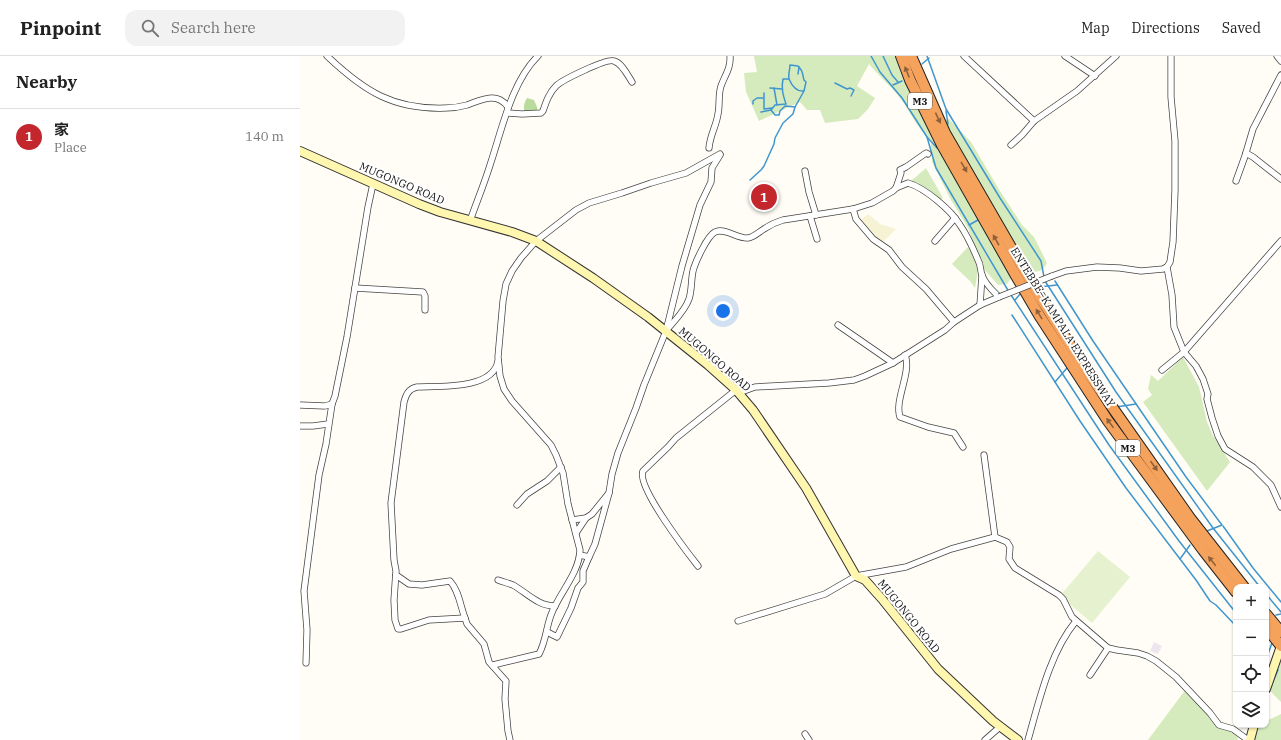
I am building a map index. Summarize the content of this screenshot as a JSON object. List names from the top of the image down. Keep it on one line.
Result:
{"streets":{"highway":["M3","ENTEBBE–KAMPALA EXPRESSWAY"],"street":["MUGONGO ROAD"]},"page":{"header":"Pinpoint","search":"Search here","nav":["Map","Directions","Saved"],"heading":"Nearby","list":[{"mark":"1","name":"家","note":"Place","value":"140 m"}],"pins":"1","map_buttons":["+","−"]}}
